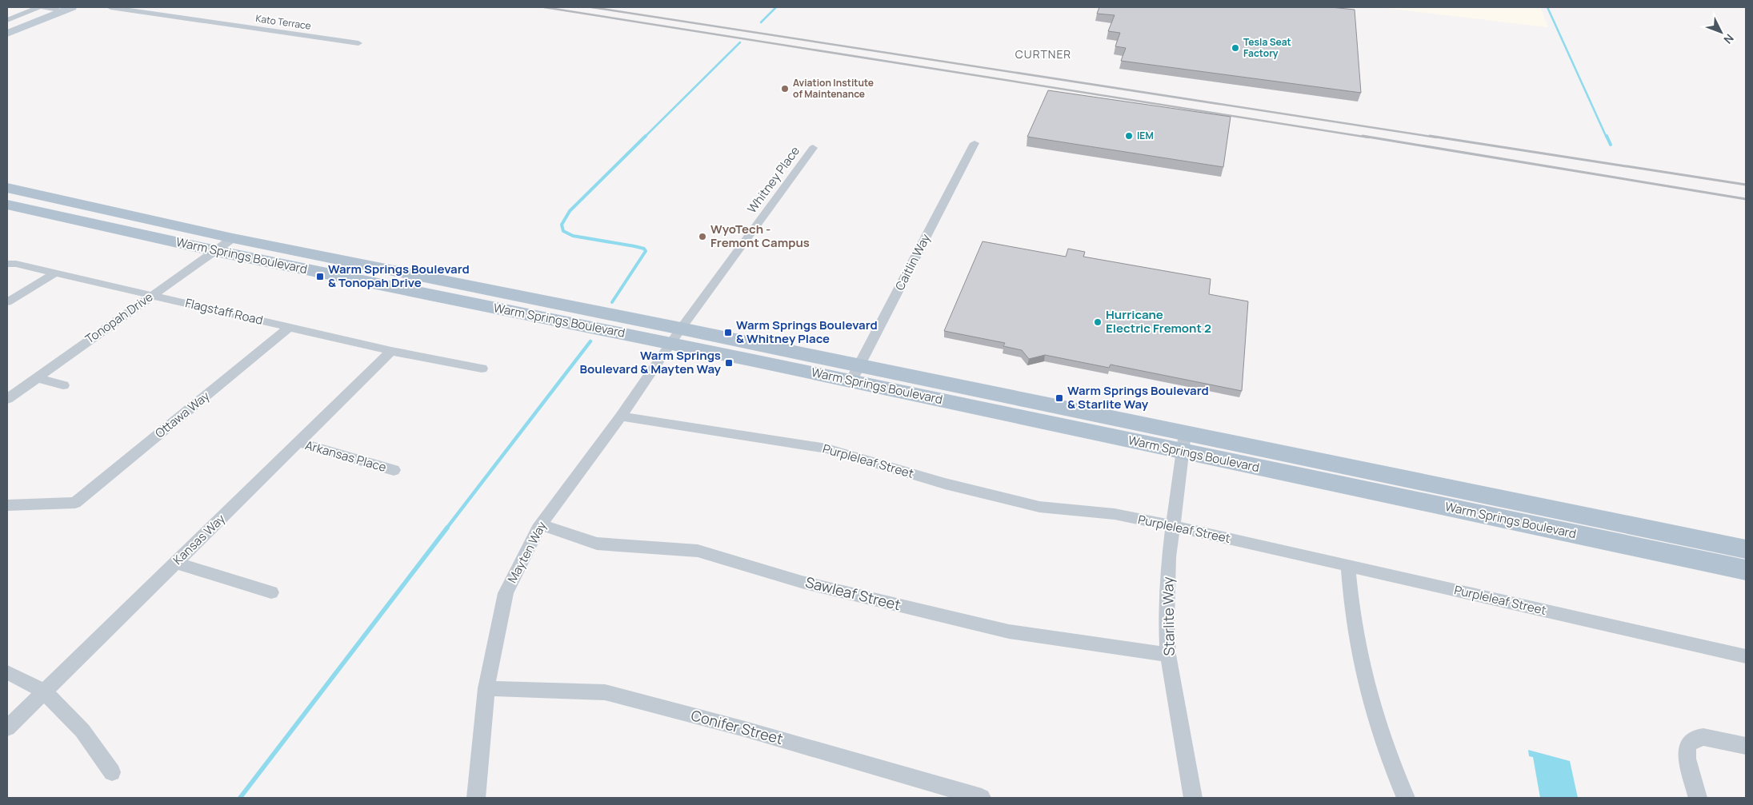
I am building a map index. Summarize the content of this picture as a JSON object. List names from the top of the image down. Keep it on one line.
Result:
{"streets":{"main road":["Warm Springs Boulevard"],"street":["Kato Terrace","Whitney Place","Caitlin Way","Flagstaff Road","Tonopah Drive","Ottawa Way","Arkansas Place","Purpleleaf Street","Kansas Way","Mayten Way","Sawleaf Street","Starlite Way","Conifer Street"]},"crossings":[["Whitney Place","Warm Springs Boulevard"],["Whitney Place","Mayten Way"],["Warm Springs Boulevard","Caitlin Way"],["Warm Springs Boulevard","Tonopah Drive"],["Warm Springs Boulevard","Mayten Way"],["Warm Springs Boulevard","Starlite Way"],["Flagstaff Road","Tonopah Drive"],["Flagstaff Road","Ottawa Way"],["Flagstaff Road","Kansas Way"],["Arkansas Place","Kansas Way"],["Purpleleaf Street","Mayten Way"],["Purpleleaf Street","Starlite Way"],["Mayten Way","Sawleaf Street"],["Mayten Way","Conifer Street"],["Sawleaf Street","Starlite Way"]],"districts":["CURTNER"],"places":{"other":["Tesla Seat Factory","Aviation Institute of Maintenance","IEM","WyoTech - Fremont Campus","Hurricane Electric Fremont 2"],"transit":["Warm Springs Boulevard & Tonopah Drive","Warm Springs Boulevard & Whitney Place","Warm Springs Boulevard & Mayten Way","Warm Springs Boulevard & Starlite Way"]},"north":"bottom right"}
